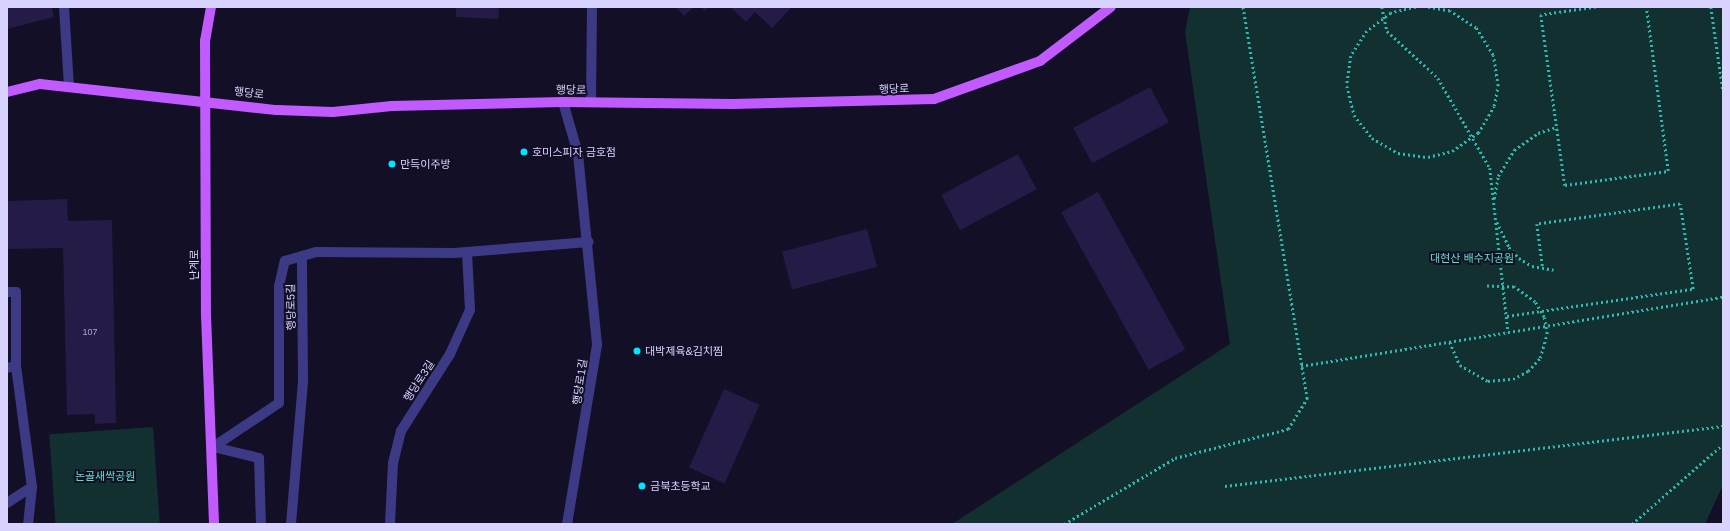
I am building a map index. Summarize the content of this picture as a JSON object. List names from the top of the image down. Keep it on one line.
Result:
{"streets":{"main road":["행당로","난계로"],"street":["행당로5길","행당로3길","행당로1길"]},"crossings":[["행당로","난계로"],["행당로","행당로1길"]],"parks":["대현산 배수지공원","논골새싹공원"],"places":["호미스피자 금호점","만득이주방","대박제육&김치찜","금북초등학교"],"house_numbers":["107"]}
